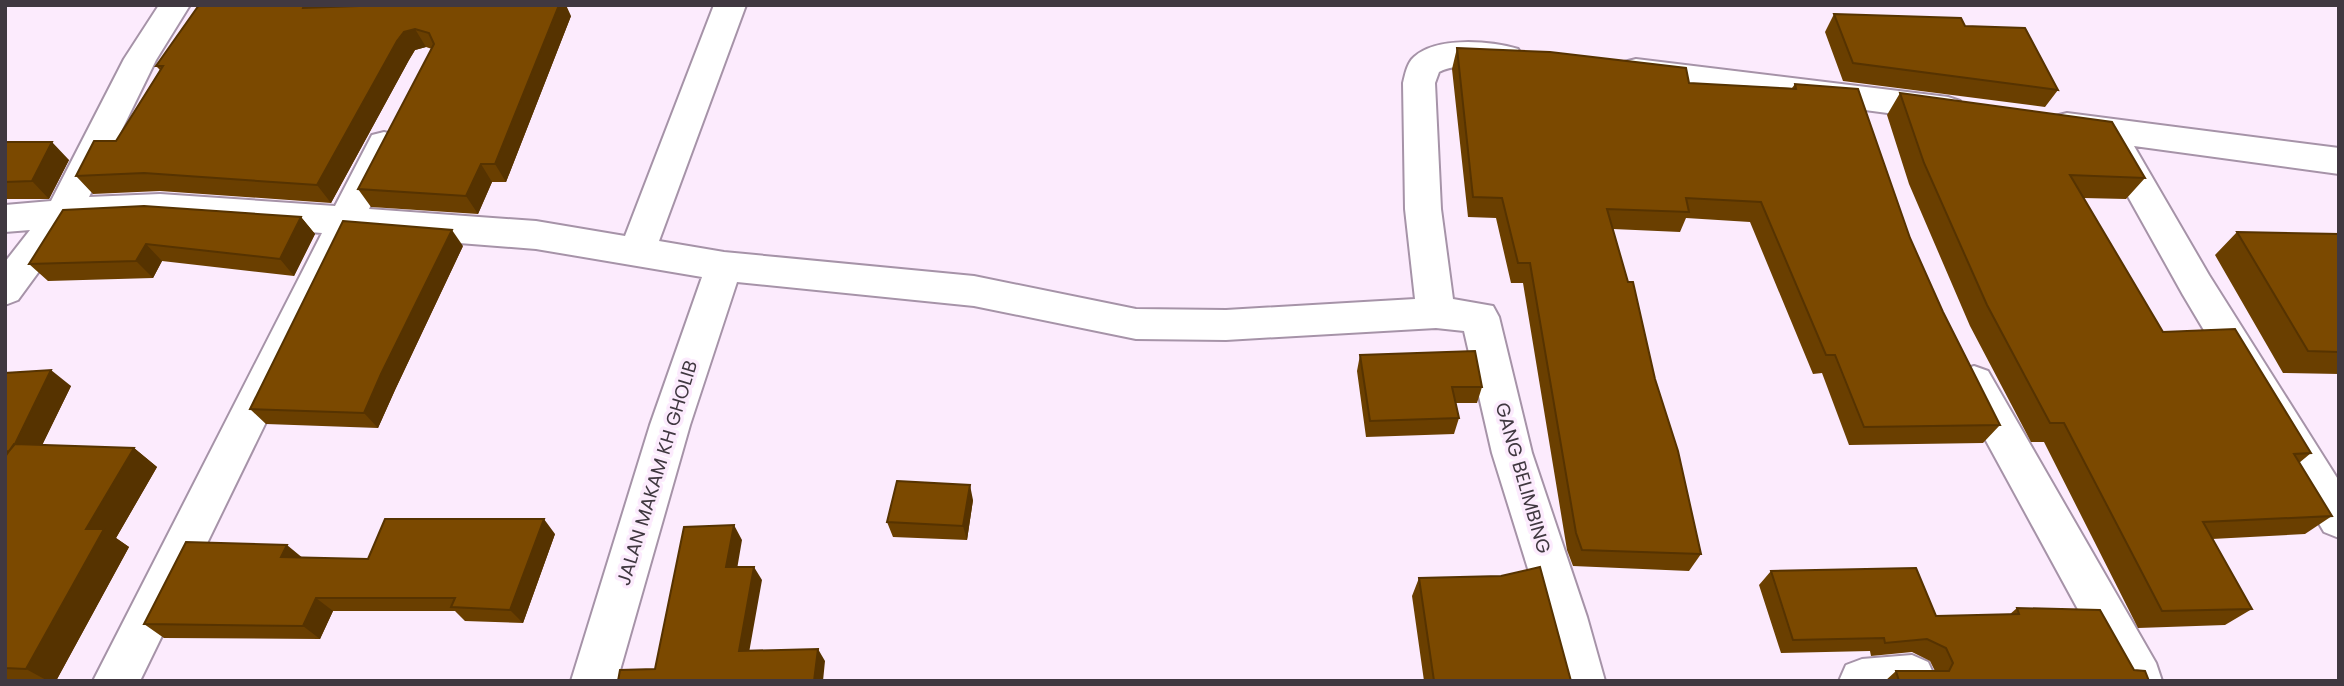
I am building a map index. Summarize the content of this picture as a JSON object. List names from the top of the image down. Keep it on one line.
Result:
{"streets":{"street":["JALAN MAKAM KH GHOLIB","GANG BELIMBING"]}}
